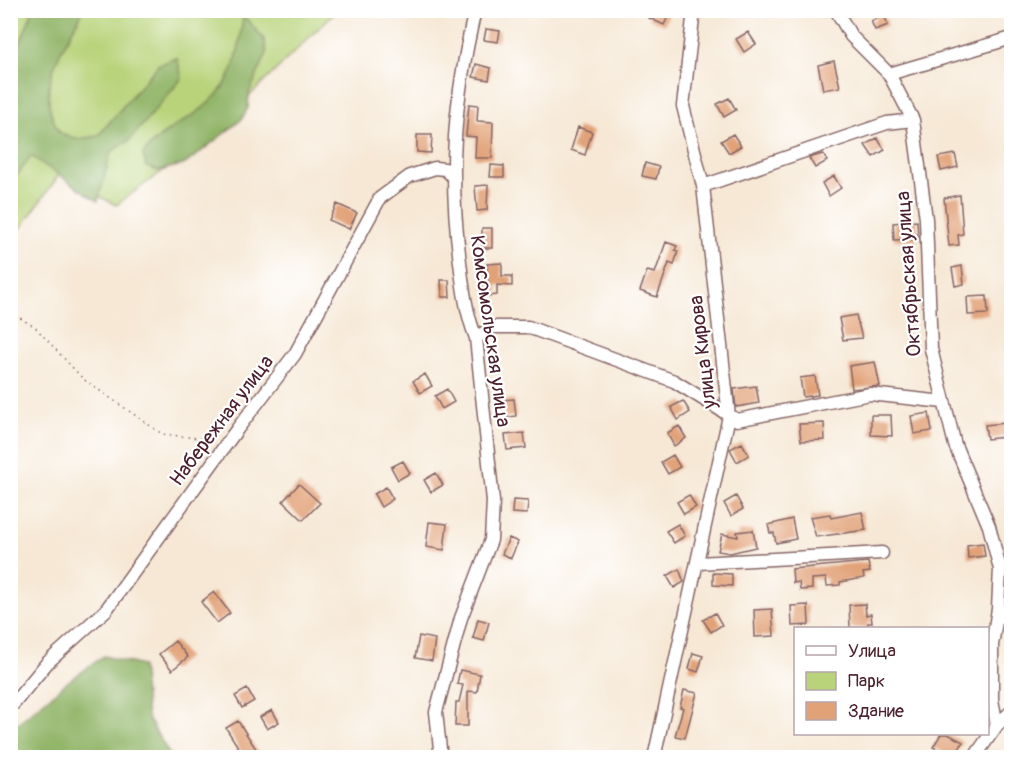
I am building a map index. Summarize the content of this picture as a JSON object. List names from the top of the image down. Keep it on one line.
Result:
{"streets":{"street":["Октябрьская улица","Комсомольская улица","улица Кирова","Набережная улица"]},"crossings":[["Комсомольская улица","Набережная улица"]],"legend":["Улица","Парк","Здание"]}
